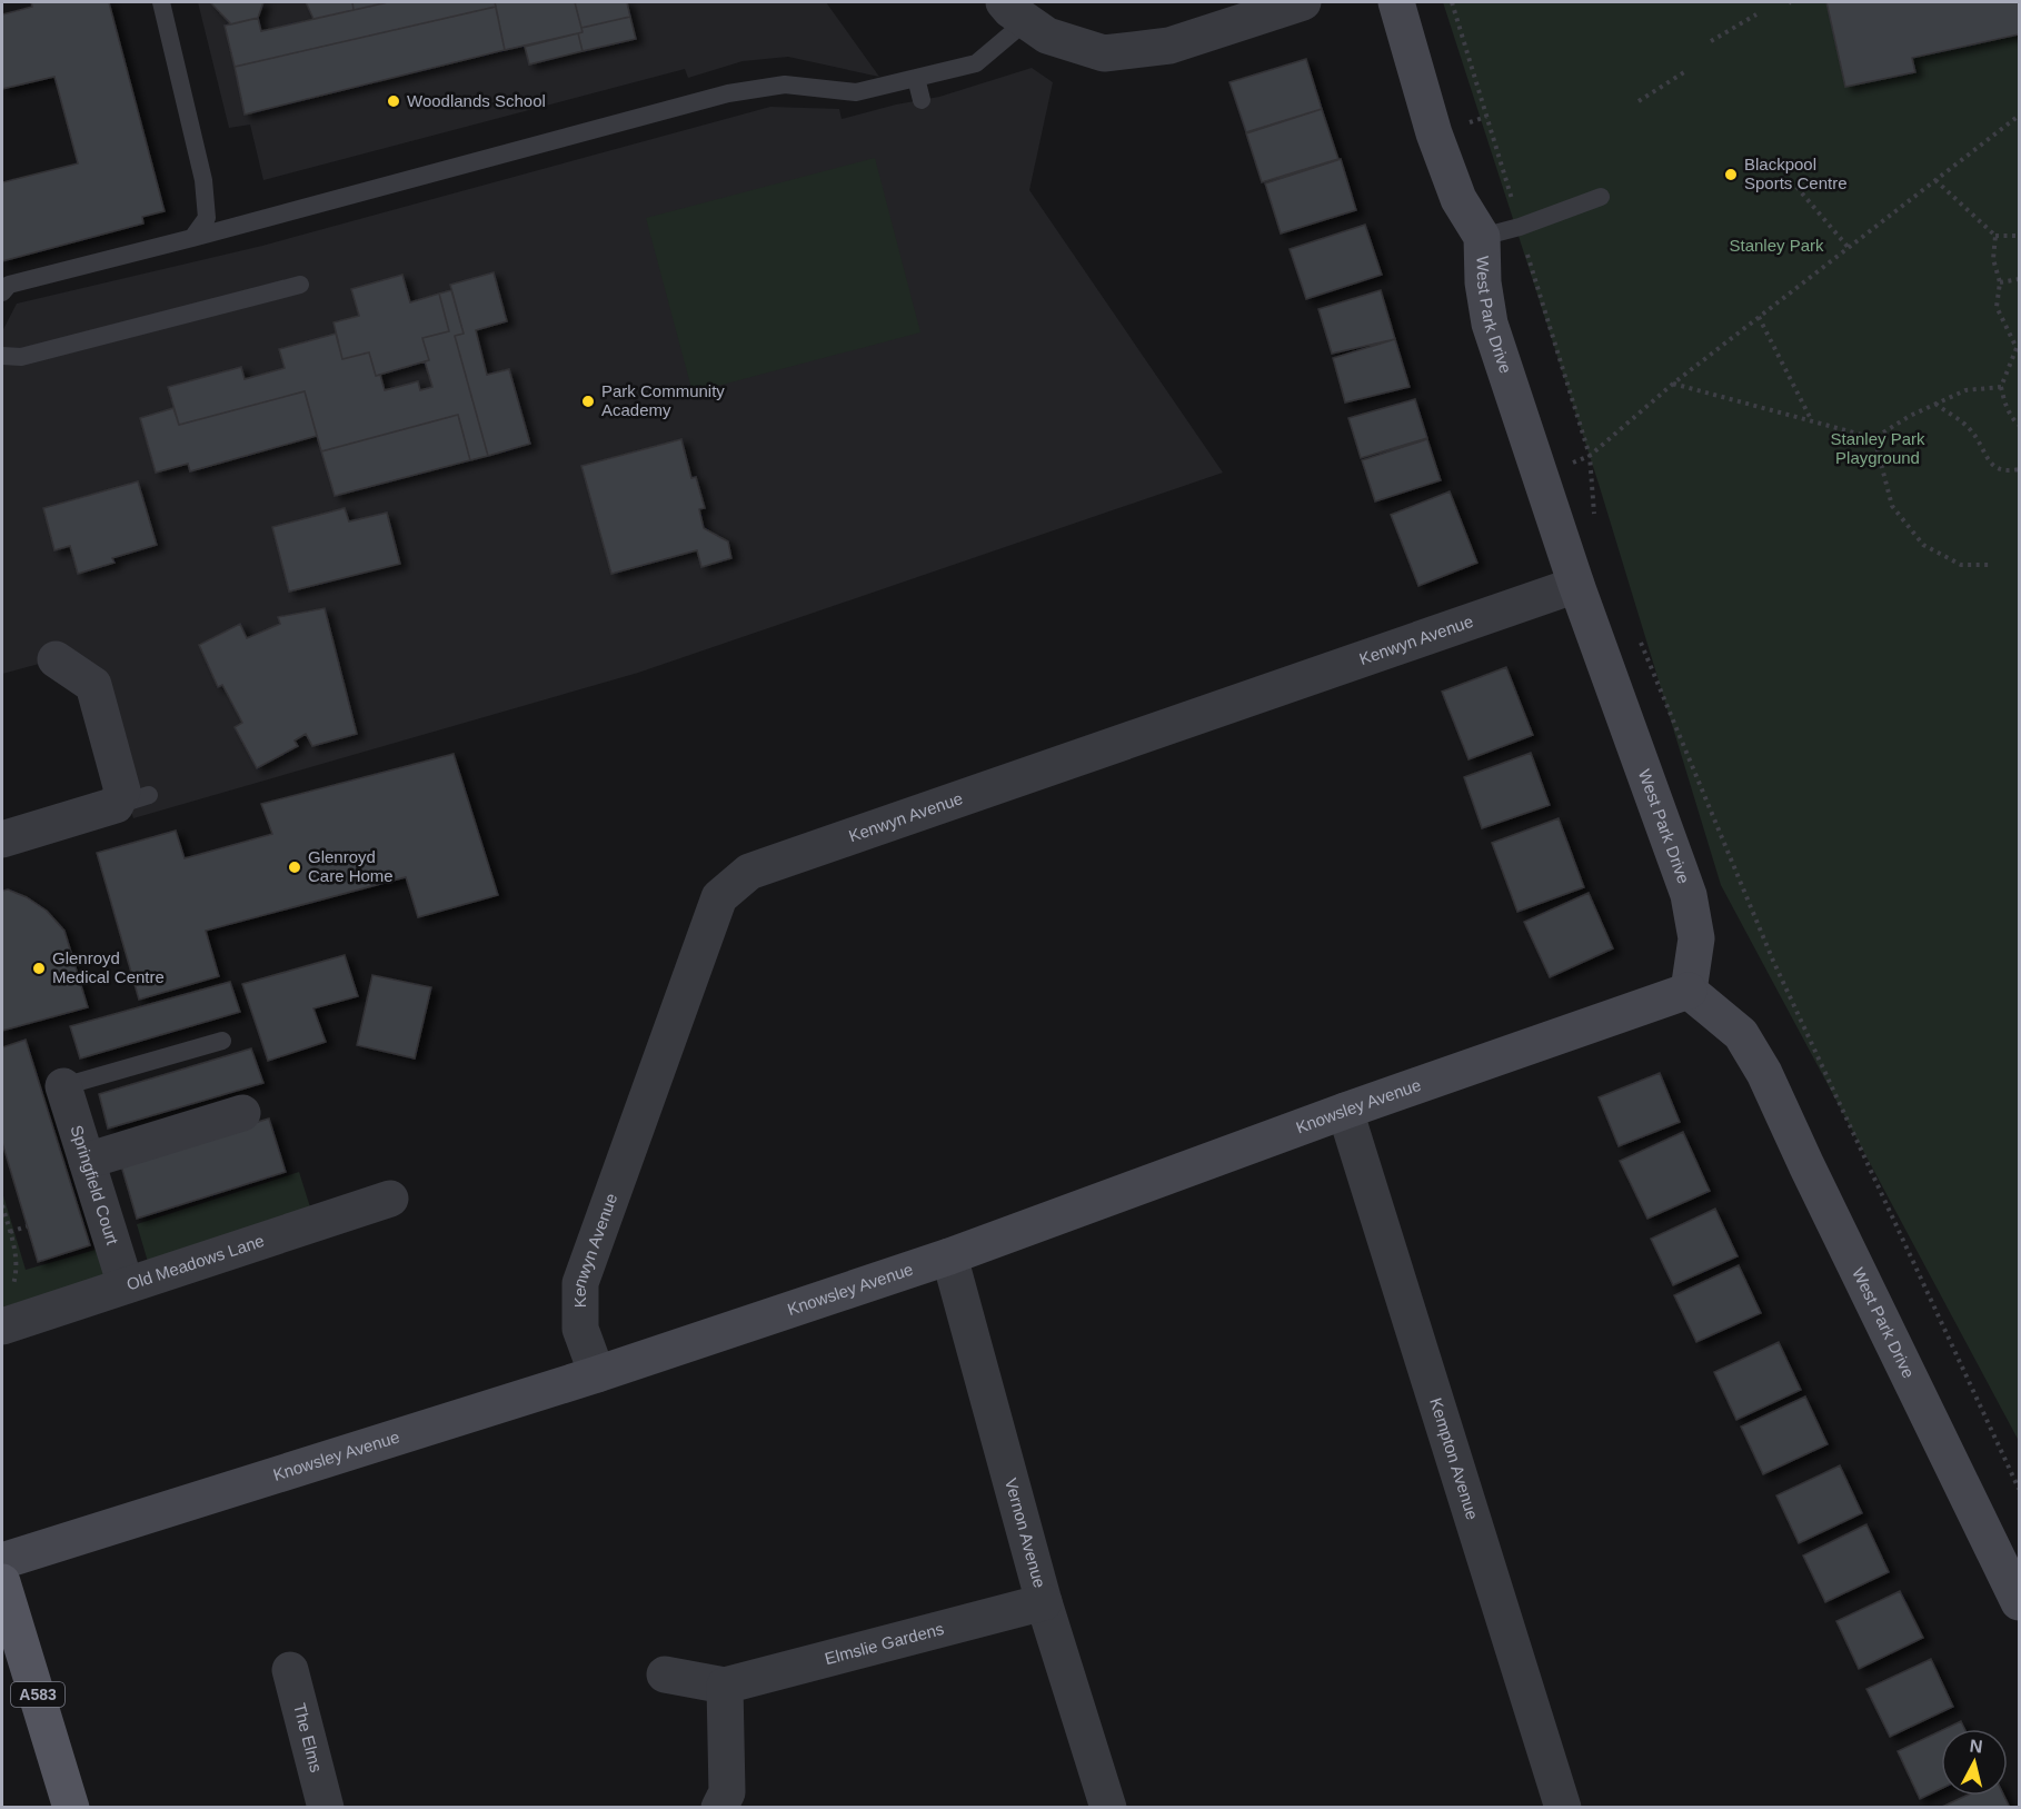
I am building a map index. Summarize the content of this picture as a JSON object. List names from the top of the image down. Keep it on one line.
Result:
{"streets":{"main road":["A583"],"street":["West Park Drive","Kenwyn Avenue","Knowsley Avenue","Springfield Court","Old Meadows Lane","Kempton Avenue","Vernon Avenue","Elmslie Gardens","The Elms"]},"crossings":[["West Park Drive","Kenwyn Avenue"],["West Park Drive","Knowsley Avenue"],["Kenwyn Avenue","Knowsley Avenue"],["Knowsley Avenue","Kempton Avenue"],["Knowsley Avenue","Vernon Avenue"],["Springfield Court","Old Meadows Lane"],["Vernon Avenue","Elmslie Gardens"]],"parks":["Stanley Park","Stanley Park Playground"],"places":["Woodlands School","Blackpool Sports Centre","Park Community Academy","Glenroyd Care Home","Glenroyd Medical Centre"],"north":"top"}
